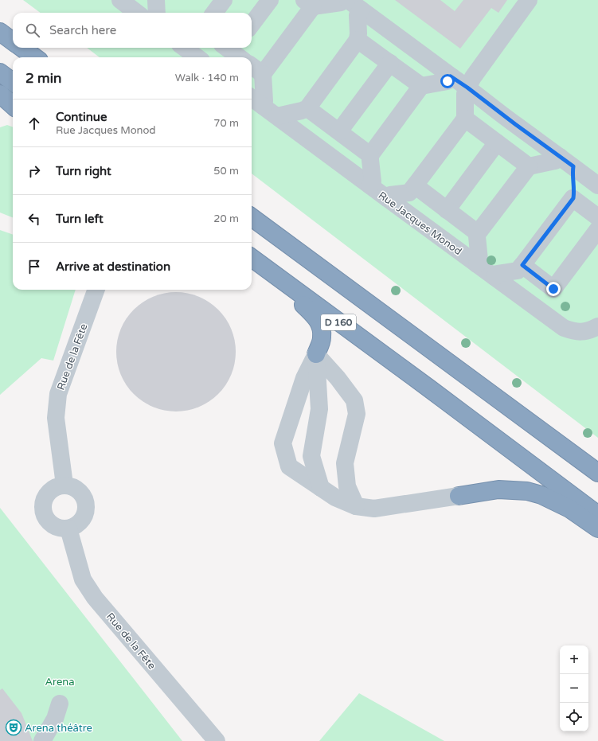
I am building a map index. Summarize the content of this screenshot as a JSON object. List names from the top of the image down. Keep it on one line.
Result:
{"streets":{"highway":["D 160"],"street":["Rue Jacques Monod","Rue de la Fête"]},"parks":["Arena"],"places":{"theatre":["Arena théâtre"]},"page":{"search":"Search here","heading":["2 min","Walk · 140 m"],"list":[["Continue","Rue Jacques Monod","70 m"],["Turn right","50 m"],["Turn left","20 m"],"Arrive at destination"],"map_buttons":["+","−"]}}
